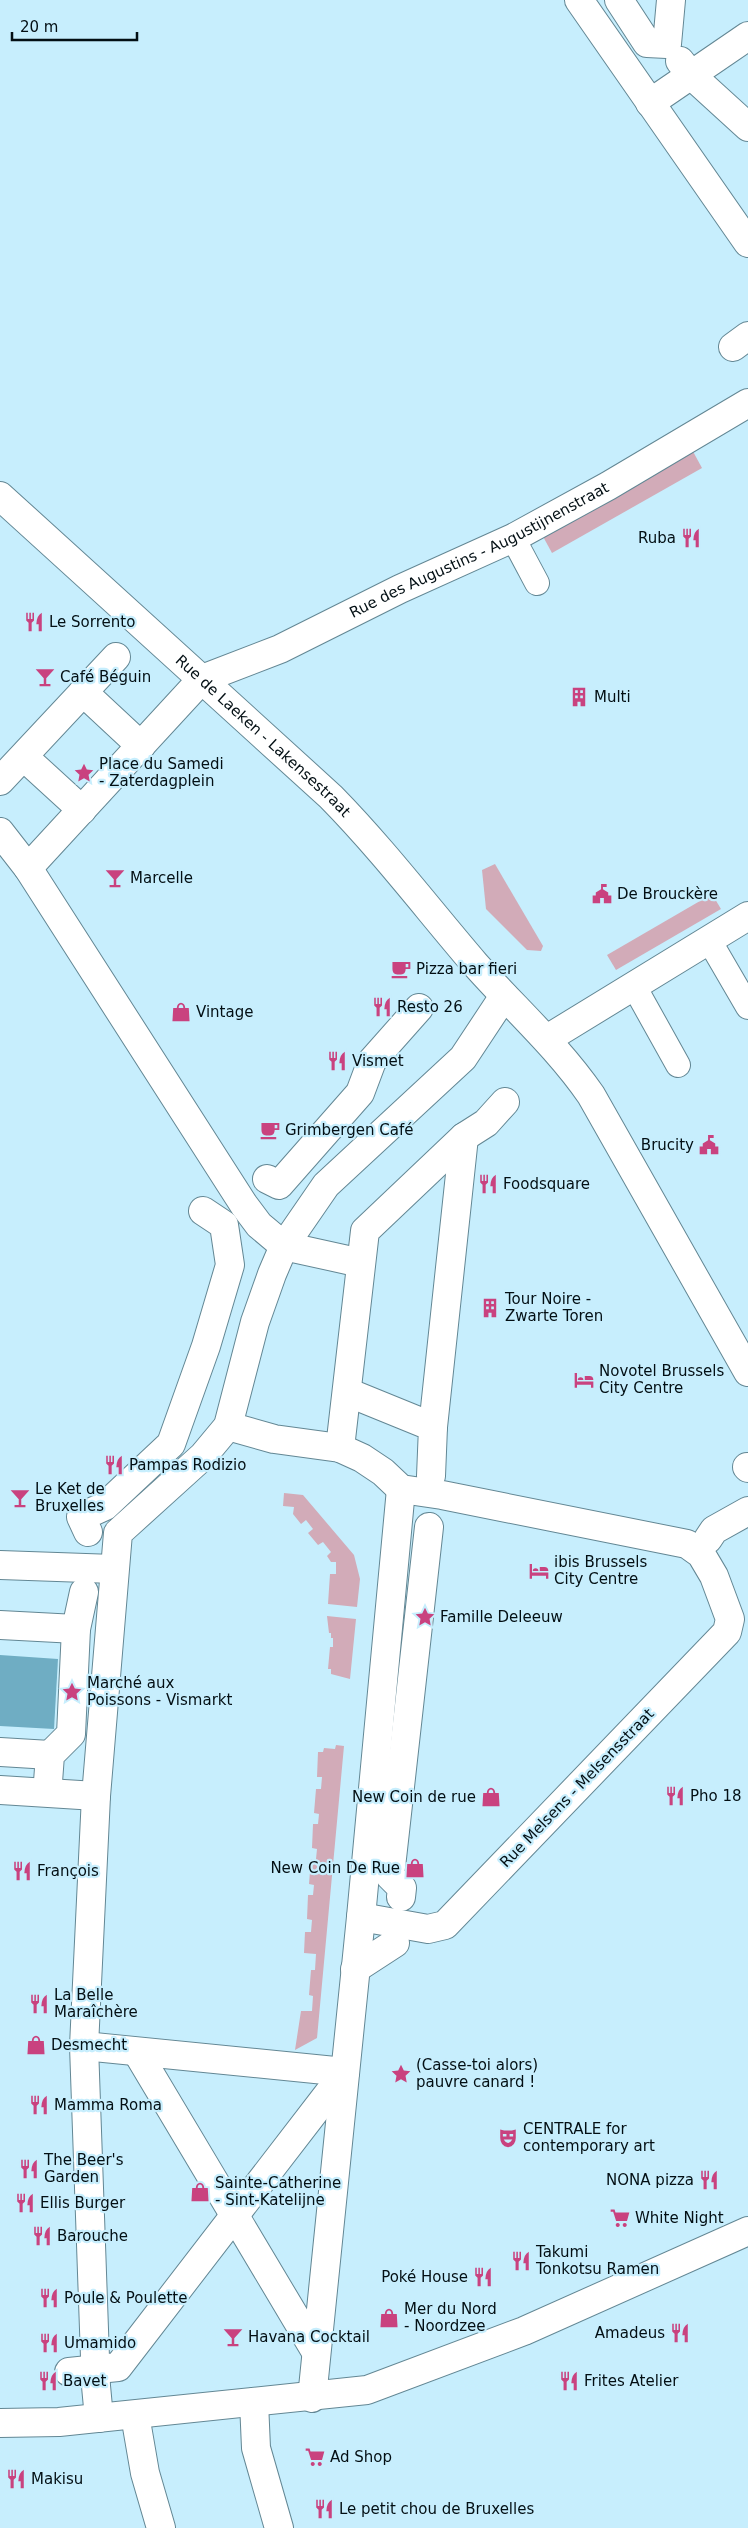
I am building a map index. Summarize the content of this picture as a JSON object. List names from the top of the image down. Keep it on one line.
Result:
{"streets":{"street":["Rue des Augustins - Augustijnenstraat","Rue de Laeken - Lakensestraat","Rue Melsens - Melsensstraat"]},"crossings":[["Rue des Augustins - Augustijnenstraat","Rue de Laeken - Lakensestraat"]],"places":{"restaurant":["Ruba","Le Sorrento","Resto 26","Vismet","Foodsquare","Pampas Rodizio","Pho 18","François","La Belle Maraîchère","Mamma Roma","The Beer's Garden","NONA pizza","Ellis Burger","Barouche","Takumi Tonkotsu Ramen","Poké House","Poule & Poulette","Amadeus","Umamido","Bavet","Frites Atelier","Makisu","Le petit chou de Bruxelles"],"bar":["Café Béguin","Marcelle","Le Ket de Bruxelles","Havana Cocktail"],"building":["Multi","Tour Noire - Zwarte Toren"],"place":["Place du Samedi - Zaterdagplein","Famille Deleeuw","Marché aux Poissons - Vismarkt","(Casse-toi alors) pauvre canard !"],"public building":["De Brouckère","Brucity"],"cafe":["Pizza bar fieri","Grimbergen Café"],"shop":["Vintage","New Coin de rue","New Coin De Rue","Desmecht","Sainte-Catherine - Sint-Katelijne","Mer du Nord - Noordzee"],"hotel":["Novotel Brussels City Centre","ibis Brussels City Centre"],"theatre":["CENTRALE for contemporary art"],"supermarket":["White Night","Ad Shop"]},"scale_bar":"20 m"}
